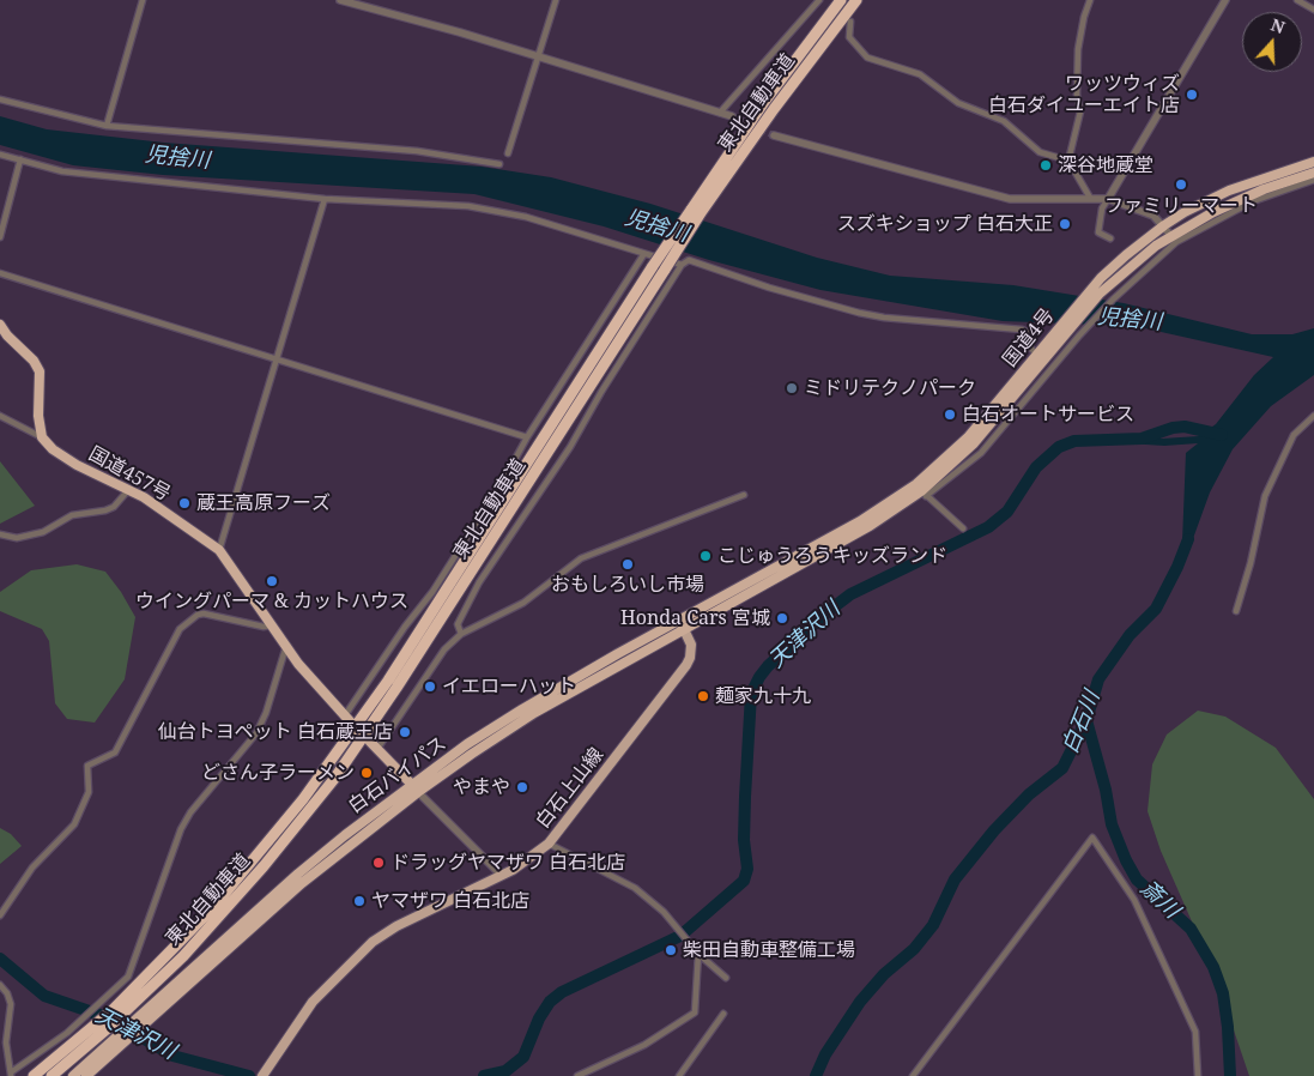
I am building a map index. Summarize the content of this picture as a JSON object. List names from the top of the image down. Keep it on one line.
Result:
{"streets":{"highway":["東北自動車道","国道4号","国道457号","白石バイパス"],"main road":["白石上山線"]},"crossings":[["国道4号","白石バイパス"],["白石バイパス","白石上山線"]],"water":["児捨川","天津沢川","白石川","斎川"],"places":["ワッツウィズ 白石ダイユーエイト店","深谷地蔵堂","ファミリーマート","スズキショップ 白石大正","ミドリテクノパーク","白石オートサービス","蔵王高原フーズ","こじゅうろうキッズランド","おもしろいし市場","ウイングパーマ & カットハウス","Honda Cars 宮城","イエローハット","麺家九十九","仙台トヨペット 白石蔵王店","どさん子ラーメン","やまや","ドラッグヤマザワ 白石北店","ヤマザワ 白石北店","柴田自動車整備工場"],"north":"top"}
